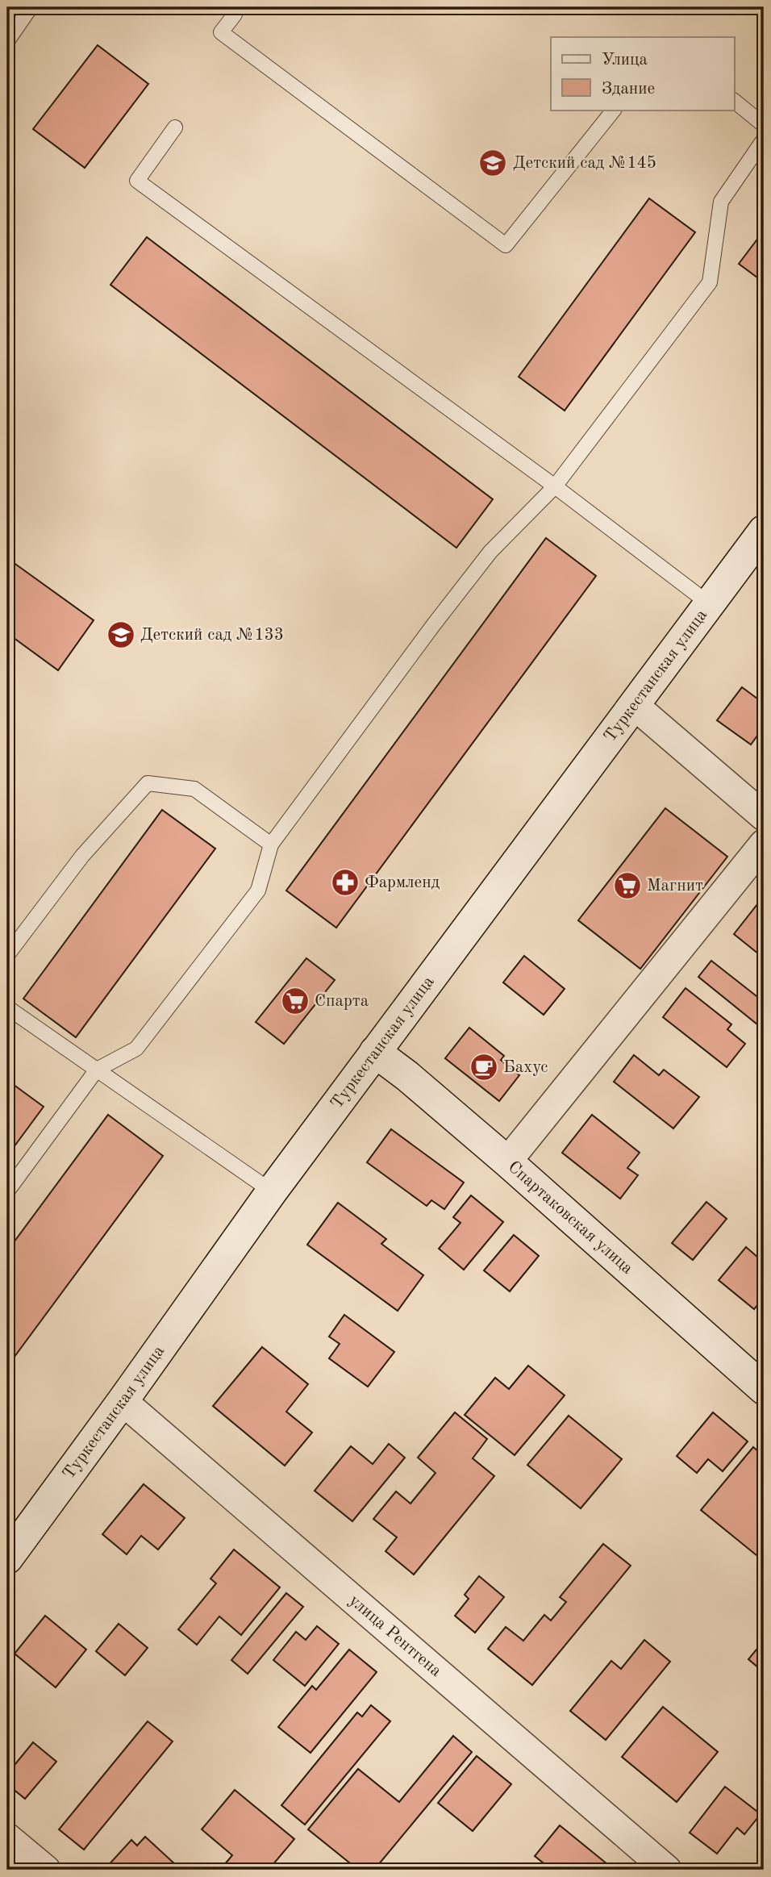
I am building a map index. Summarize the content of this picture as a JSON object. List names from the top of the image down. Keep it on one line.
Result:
{"streets":{"main road":["Туркестанская улица","Спартаковская улица"],"street":["улица Рентгена"]},"crossings":[["Туркестанская улица","Спартаковская улица"],["Туркестанская улица","улица Рентгена"]],"places":{"school or university":["Детский сад №145","Детский сад №133"],"pharmacy":["Фармленд"],"supermarket":["Магнит","Спарта"],"cafe":["Бахус"]},"legend":["Улица","Здание"]}
